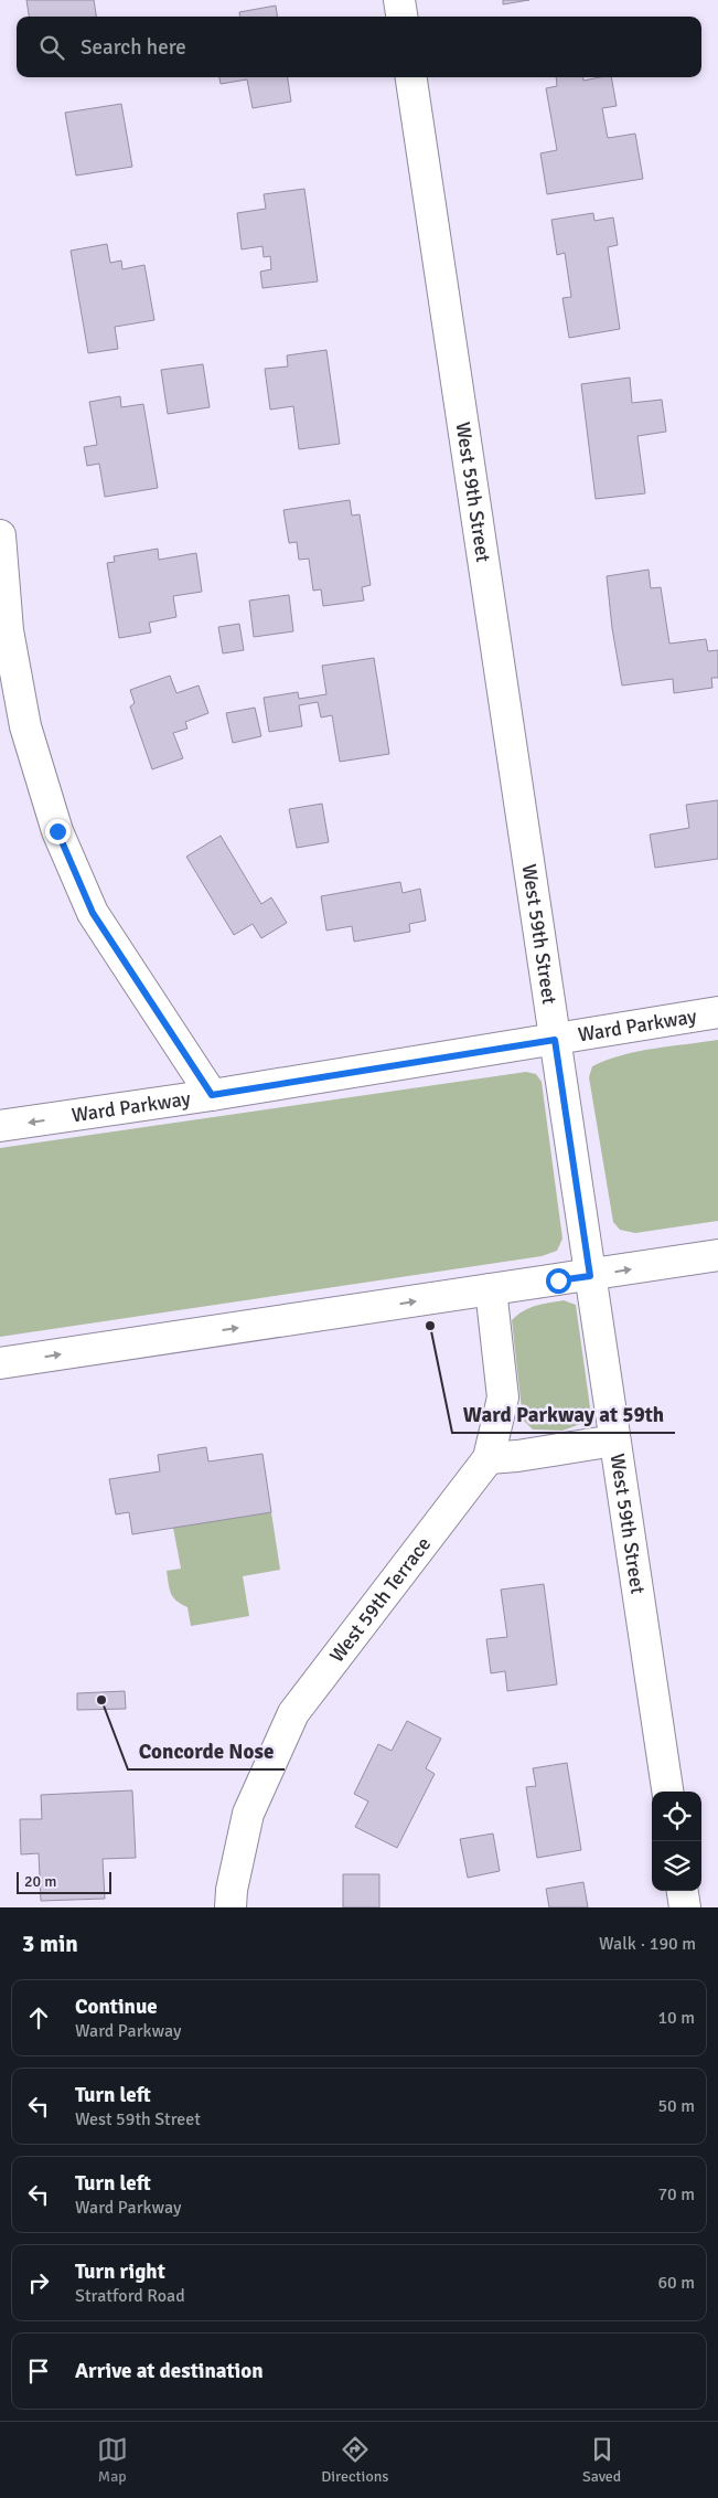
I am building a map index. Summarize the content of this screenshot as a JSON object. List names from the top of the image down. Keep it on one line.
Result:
{"streets":{"street":["West 59th Street","Ward Parkway","West 59th Terrace"]},"crossings":[["West 59th Street","Ward Parkway"]],"places":["Ward Parkway at 59th","Concorde Nose"],"scale_bar":"20 m","page":{"search":"Search here","scale":"20 m","heading":["3 min","Walk · 190 m"],"list":[["Continue","Ward Parkway","10 m"],["Turn left","West 59th Street","50 m"],["Turn left","Ward Parkway","70 m"],["Turn right","Stratford Road","60 m"],"Arrive at destination"],"nav":["Map","Directions","Saved"]}}
